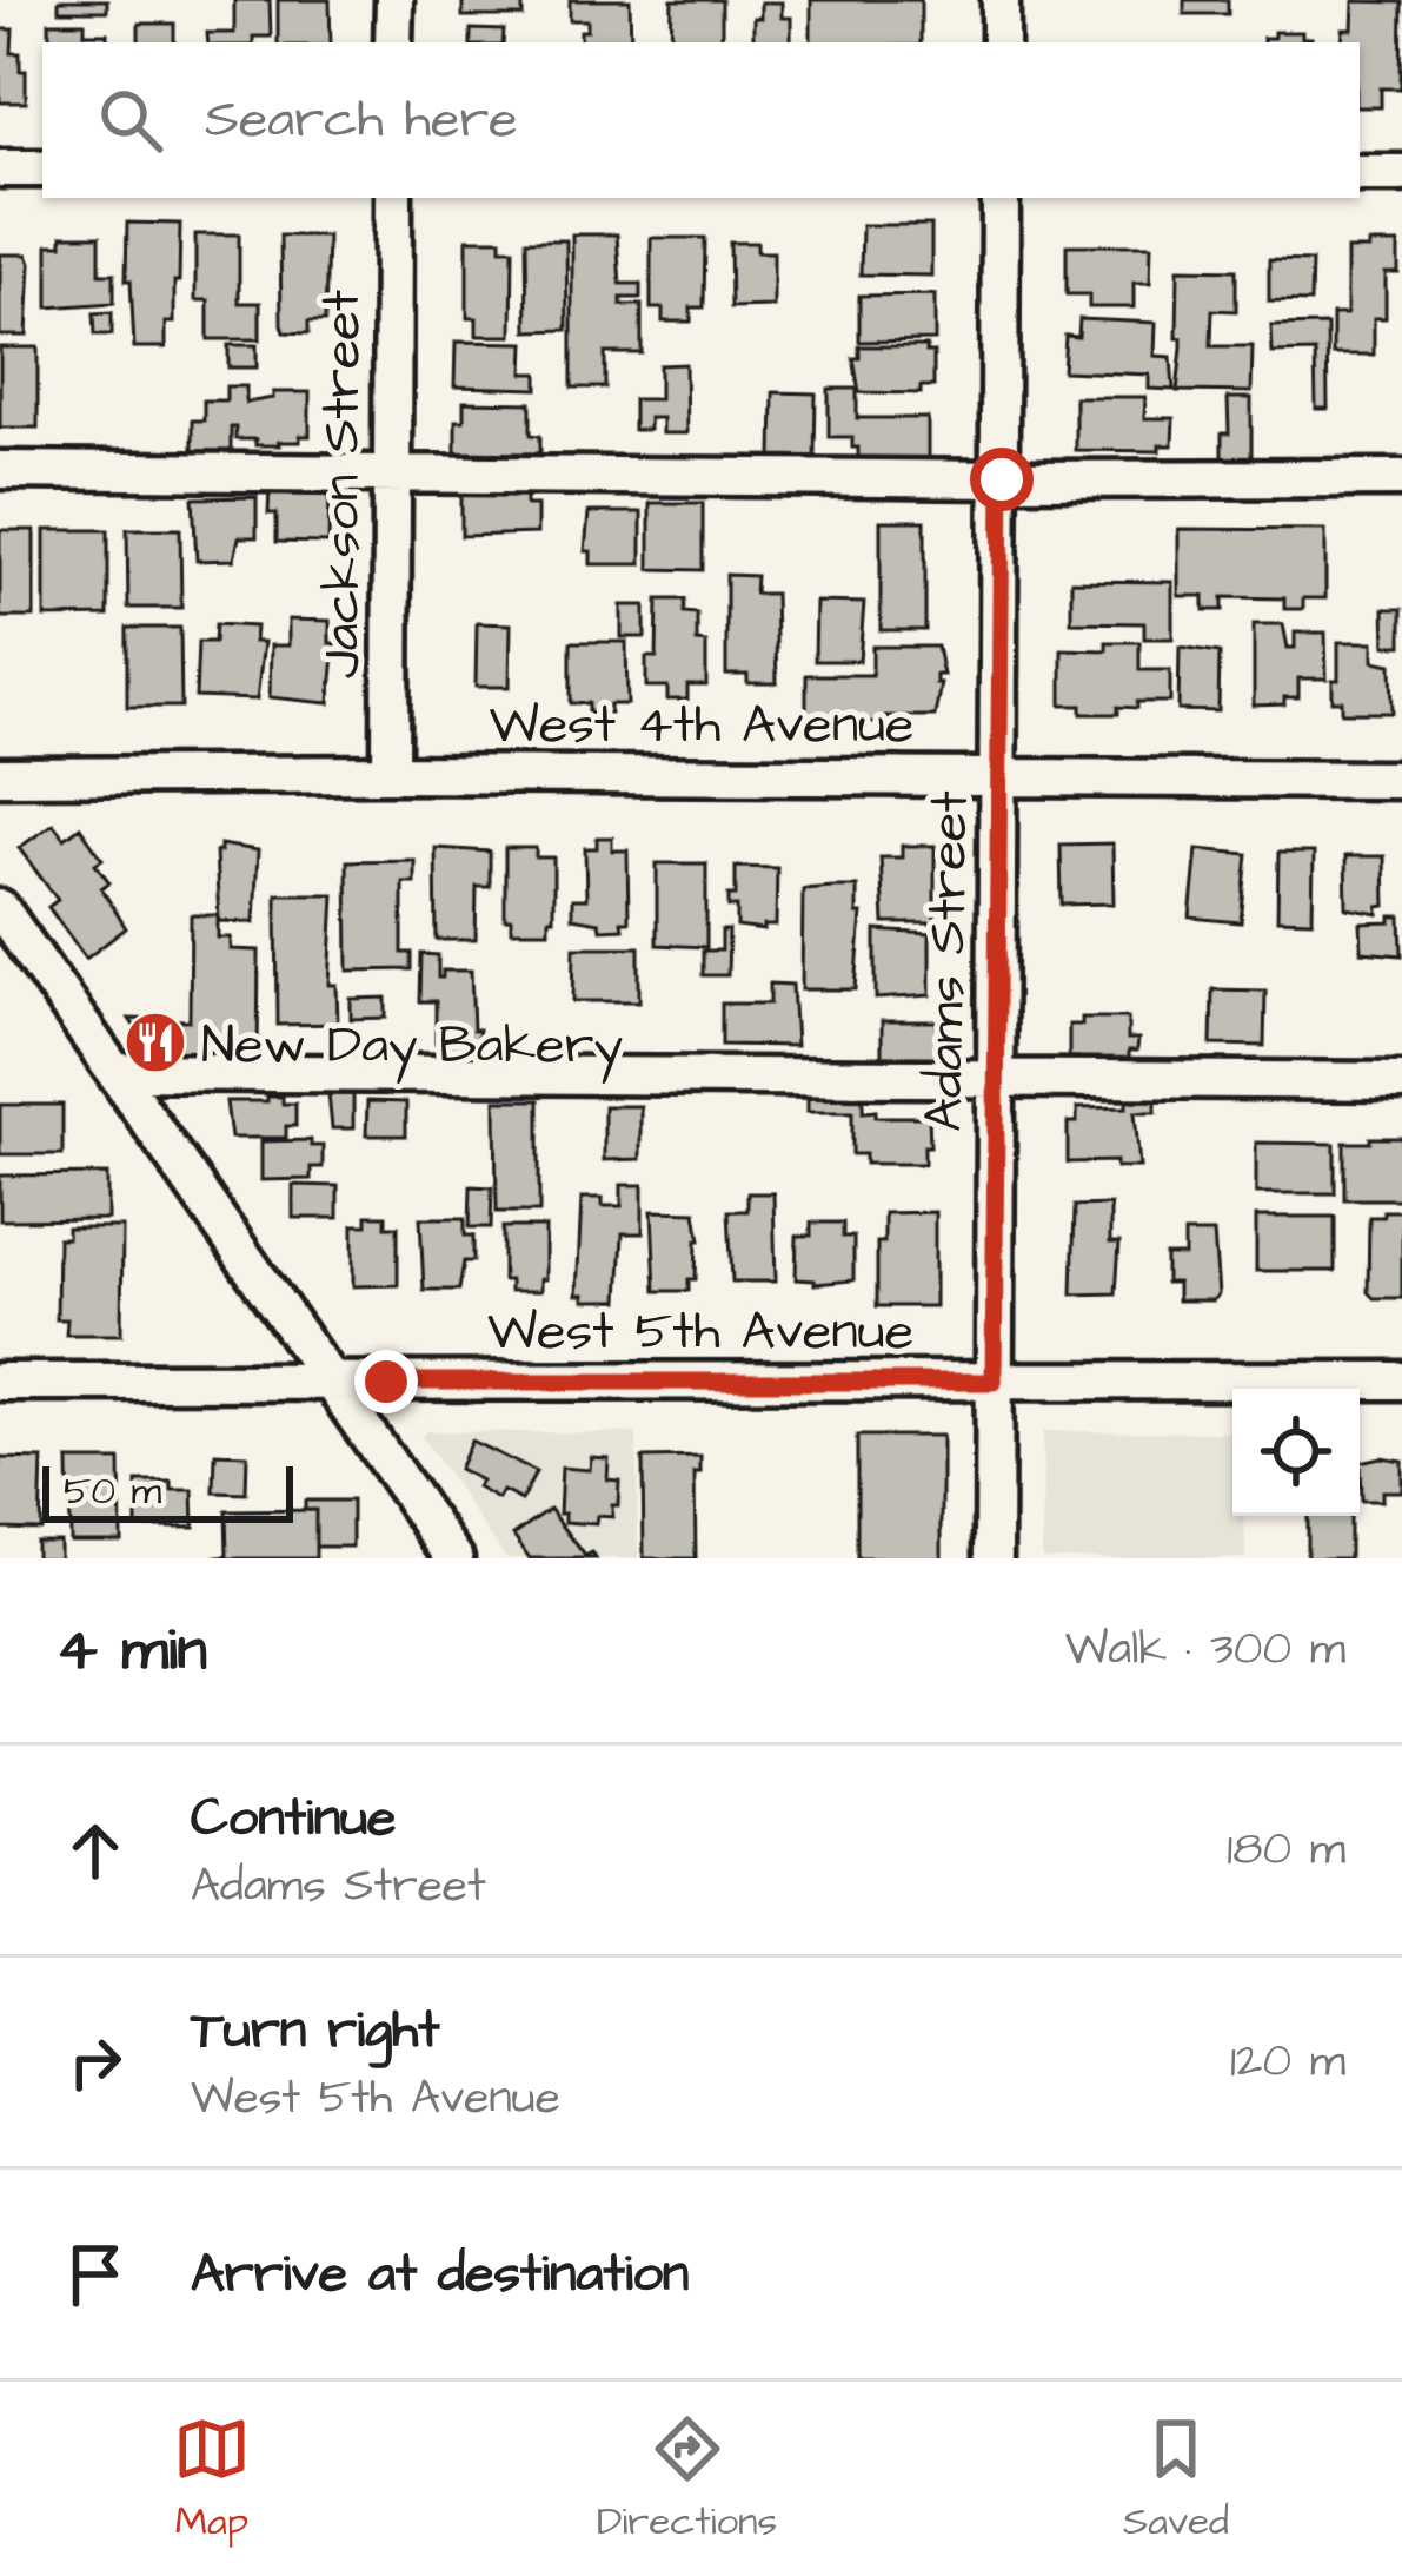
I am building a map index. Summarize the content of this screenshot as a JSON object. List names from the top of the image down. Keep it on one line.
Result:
{"streets":{"street":["Jackson Street","West 4th Avenue","Adams Street","West 5th Avenue"]},"crossings":[["Jackson Street","West 4th Avenue"],["West 4th Avenue","Adams Street"],["Adams Street","West 5th Avenue"]],"places":{"restaurant":["New Day Bakery"]},"scale_bar":"50 m","page":{"search":"Search here","scale":"50 m","heading":["4 min","Walk · 300 m"],"list":[["Continue","Adams Street","180 m"],["Turn right","West 5th Avenue","120 m"],"Arrive at destination"],"nav":["Map","Directions","Saved"]}}
